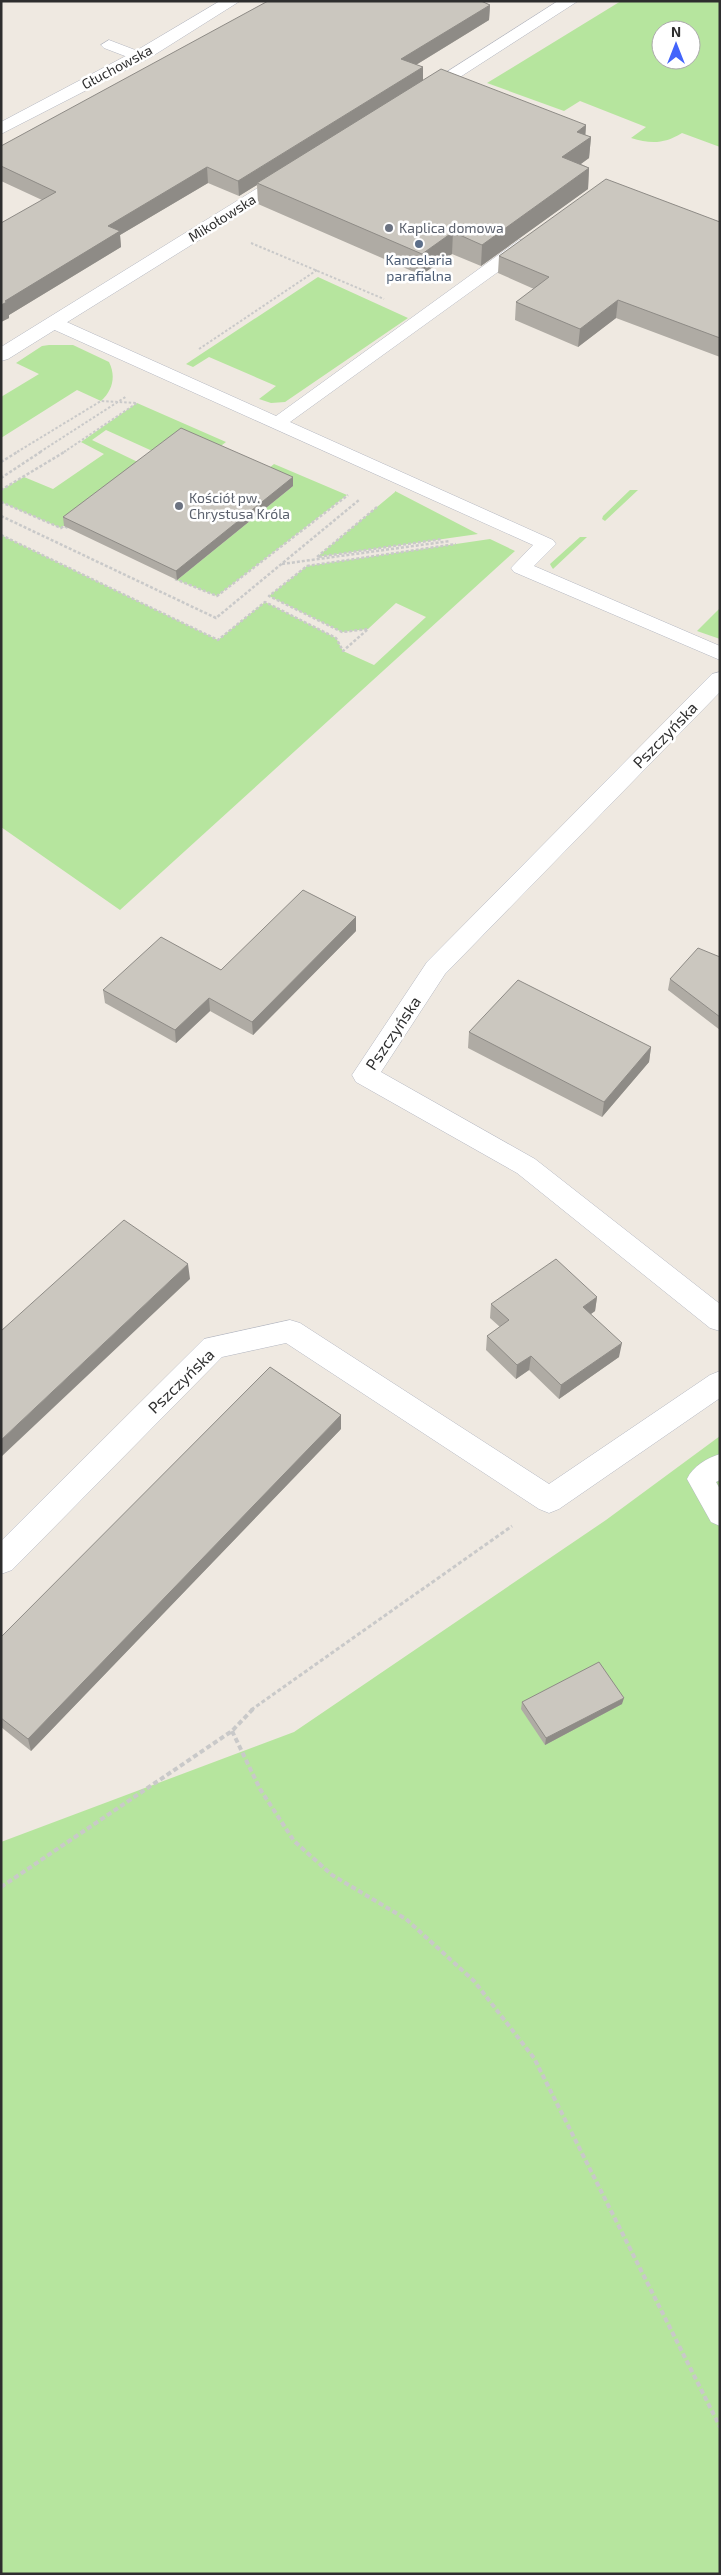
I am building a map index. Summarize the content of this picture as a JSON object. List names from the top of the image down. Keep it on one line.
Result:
{"streets":{"street":["Głuchowska","Mikołowska","Pszczyńska"]},"places":["Kaplica domowa","Kancelaria parafialna","Kościół pw. Chrystusa Króla"],"north":"top"}
